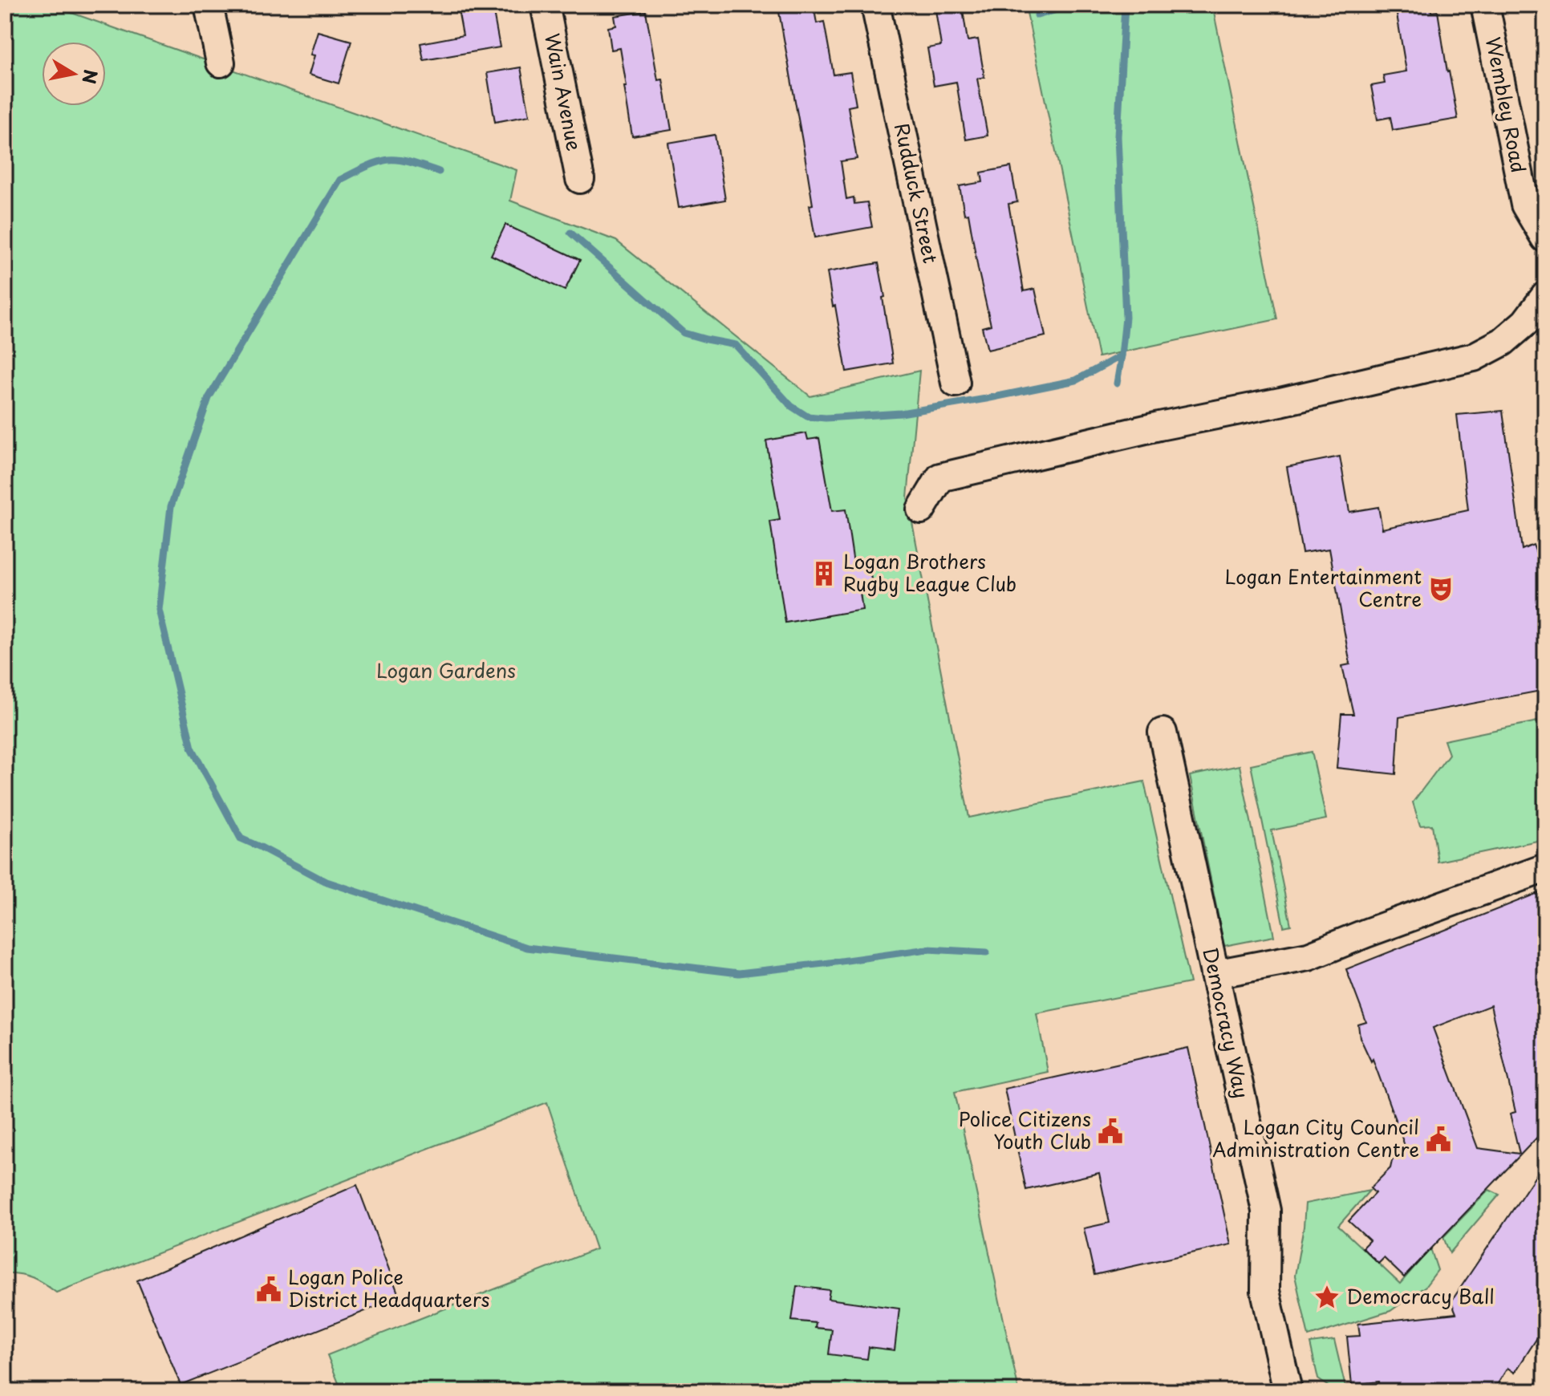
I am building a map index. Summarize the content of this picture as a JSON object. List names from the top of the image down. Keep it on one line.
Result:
{"streets":{"street":["Wain Avenue","Wembley Road","Rudduck Street","Democracy Way"]},"parks":["Logan Gardens"],"places":{"building":["Logan Brothers Rugby League Club"],"theatre":["Logan Entertainment Centre"],"public building":["Police Citizens Youth Club","Logan City Council Administration Centre","Logan Police District Headquarters"],"place":["Democracy Ball"]},"north":"right"}
